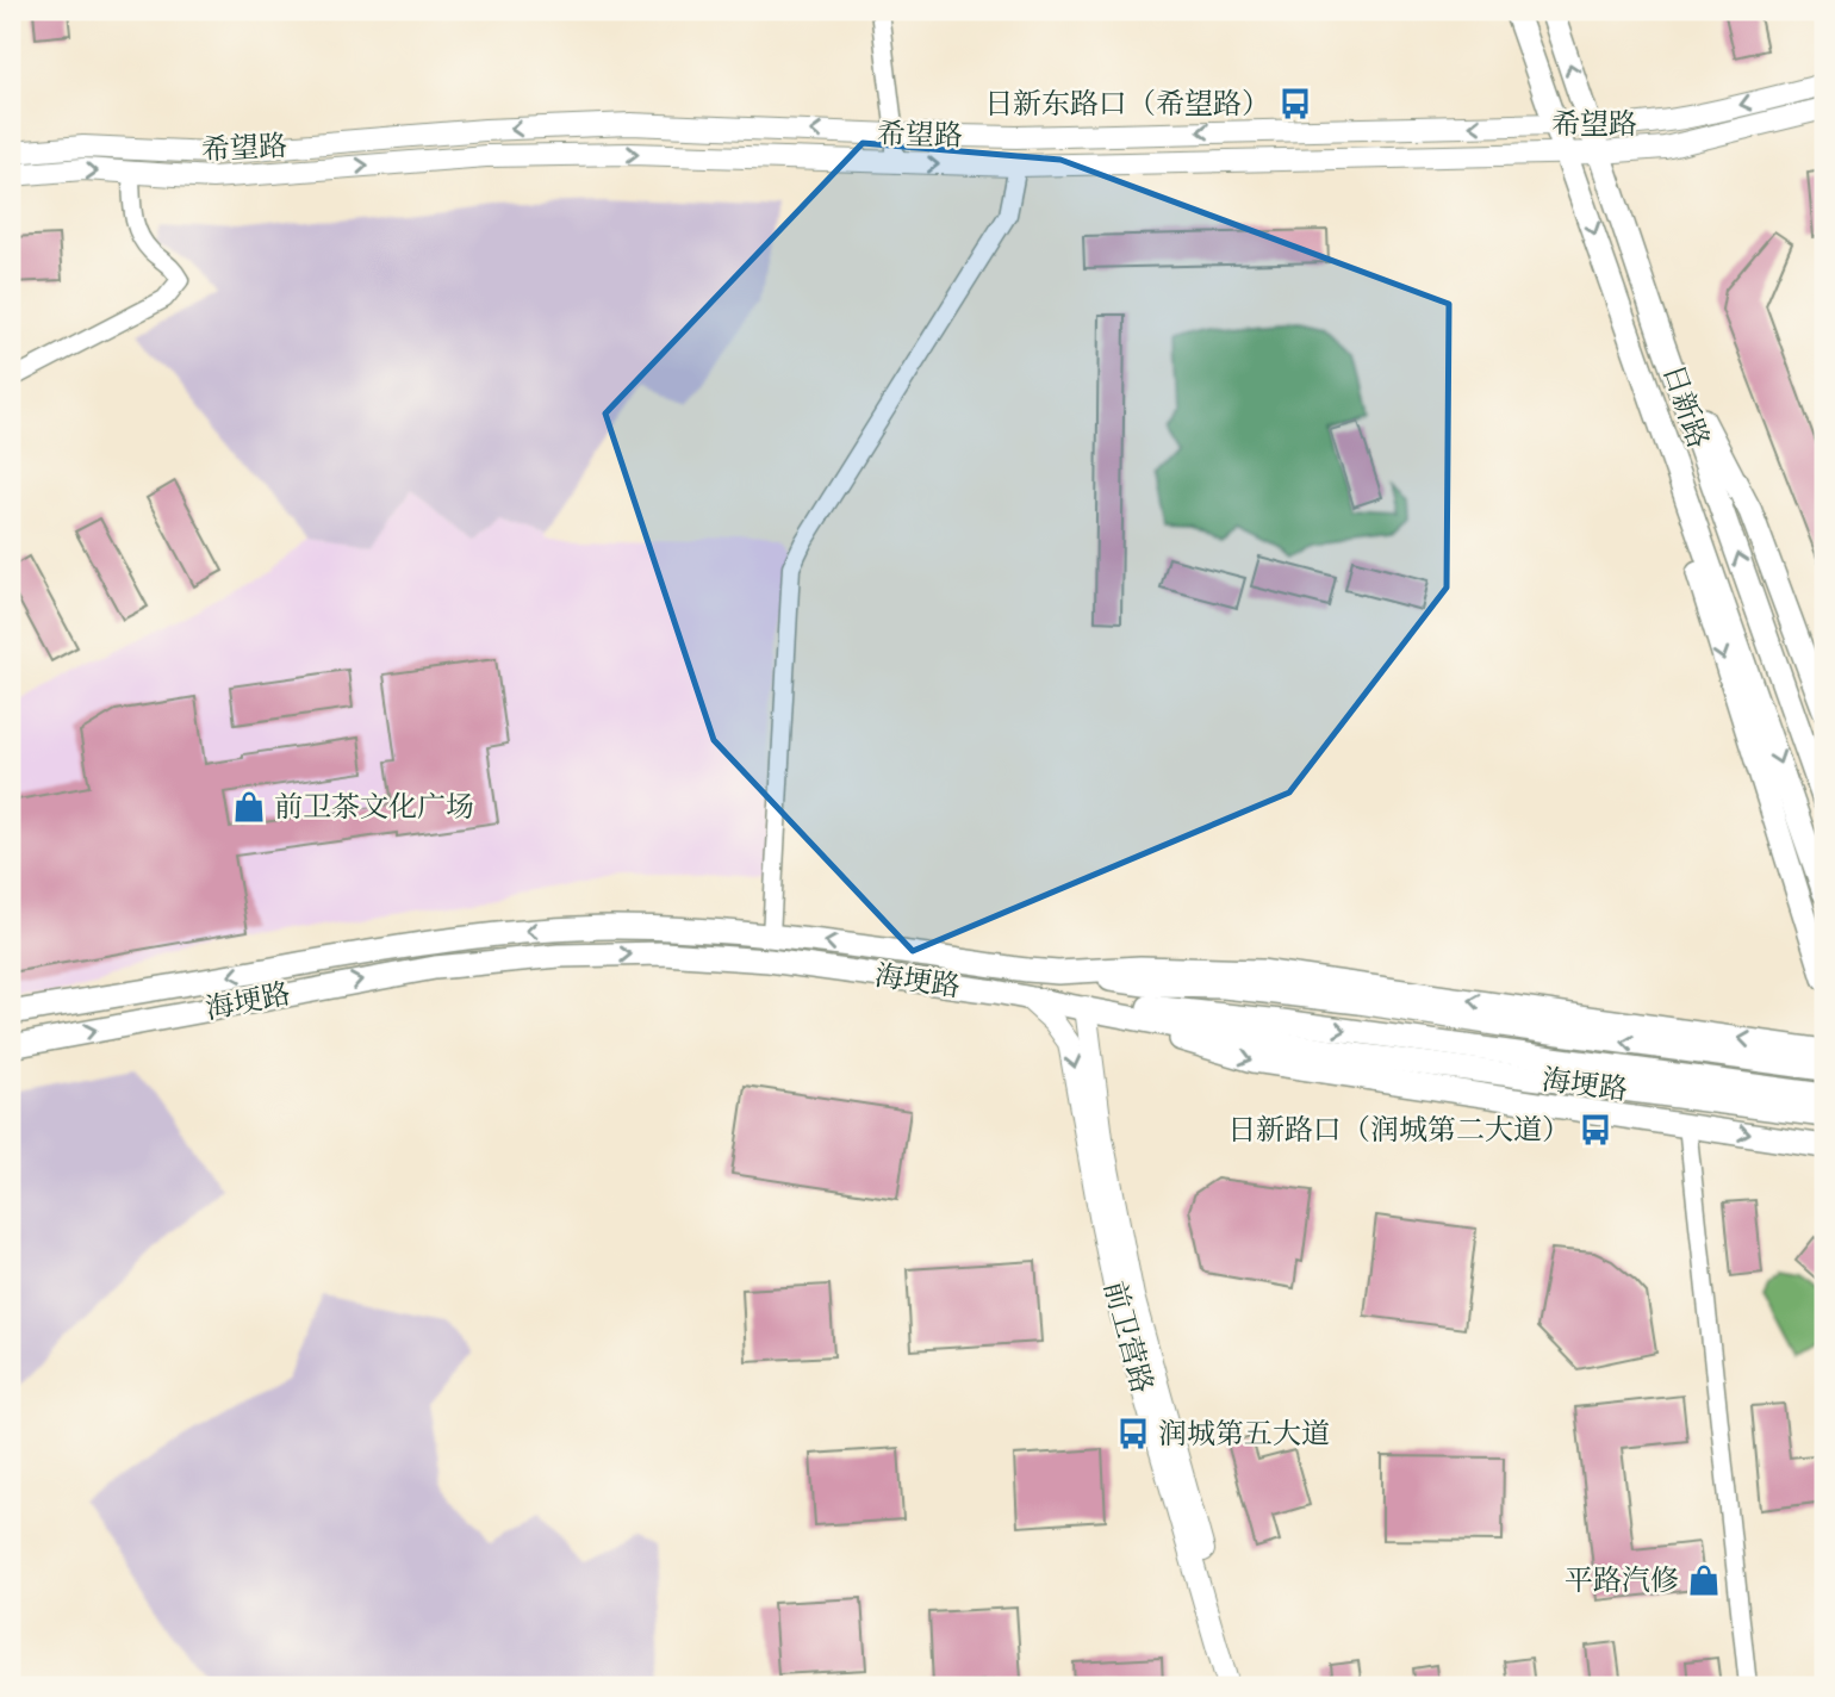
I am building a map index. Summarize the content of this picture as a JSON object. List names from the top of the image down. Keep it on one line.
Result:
{"streets":{"main road":["日新路","海埂路"],"street":["希望路","前卫营路"]},"crossings":[["希望路","日新路"],["海埂路","前卫营路"]],"places":{"bus stop":["日新东路口（希望路）","日新路口（润城第二大道）","润城第五大道"],"shop":["前卫茶文化广场","平路汽修"]}}
